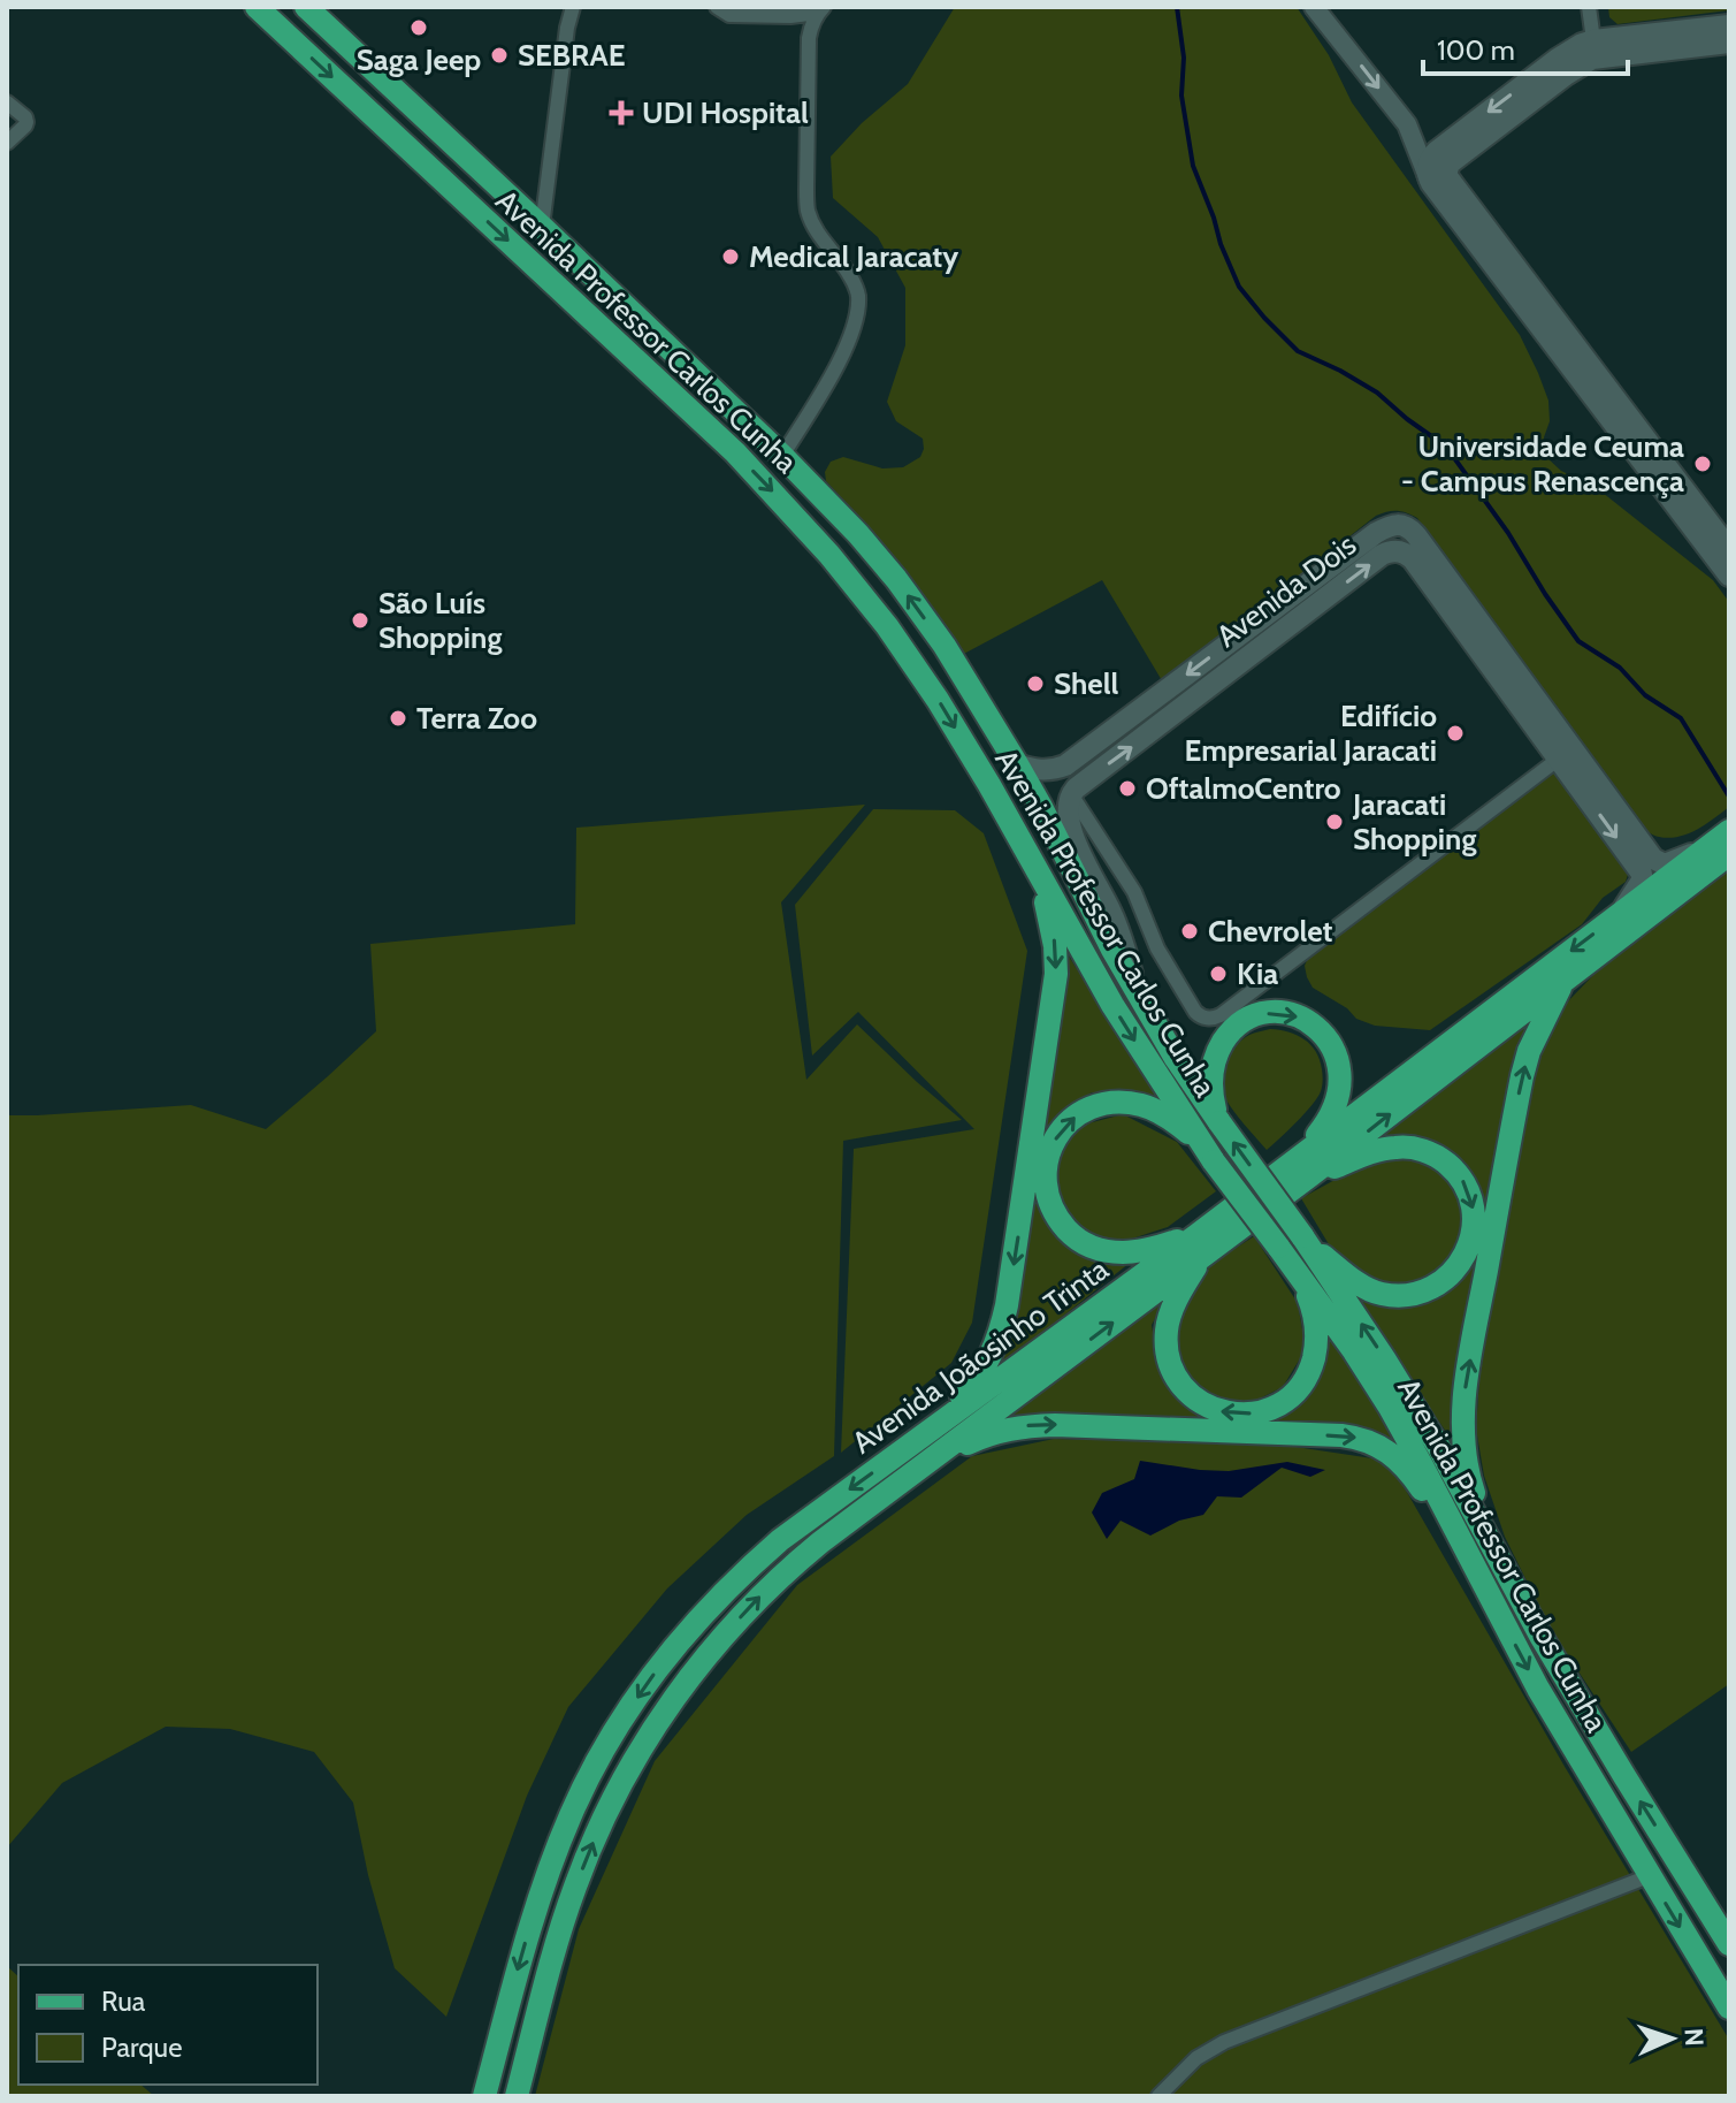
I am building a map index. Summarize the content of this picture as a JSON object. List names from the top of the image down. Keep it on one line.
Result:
{"streets":{"main road":["Avenida Professor Carlos Cunha","Avenida Dois","Avenida Joãosinho Trinta"]},"crossings":[["Avenida Professor Carlos Cunha","Avenida Dois"],["Avenida Dois","Avenida Joãosinho Trinta"]],"places":{"other":["Saga Jeep","SEBRAE","Medical Jaracaty","Universidade Ceuma - Campus Renascença","São Luís Shopping","Shell","Terra Zoo","Edifício Empresarial Jaracati","OftalmoCentro","Jaracati Shopping","Chevrolet","Kia"],"health":["UDI Hospital"]},"legend":["Rua","Parque"],"scale_bar":"100 m","north":"right"}
